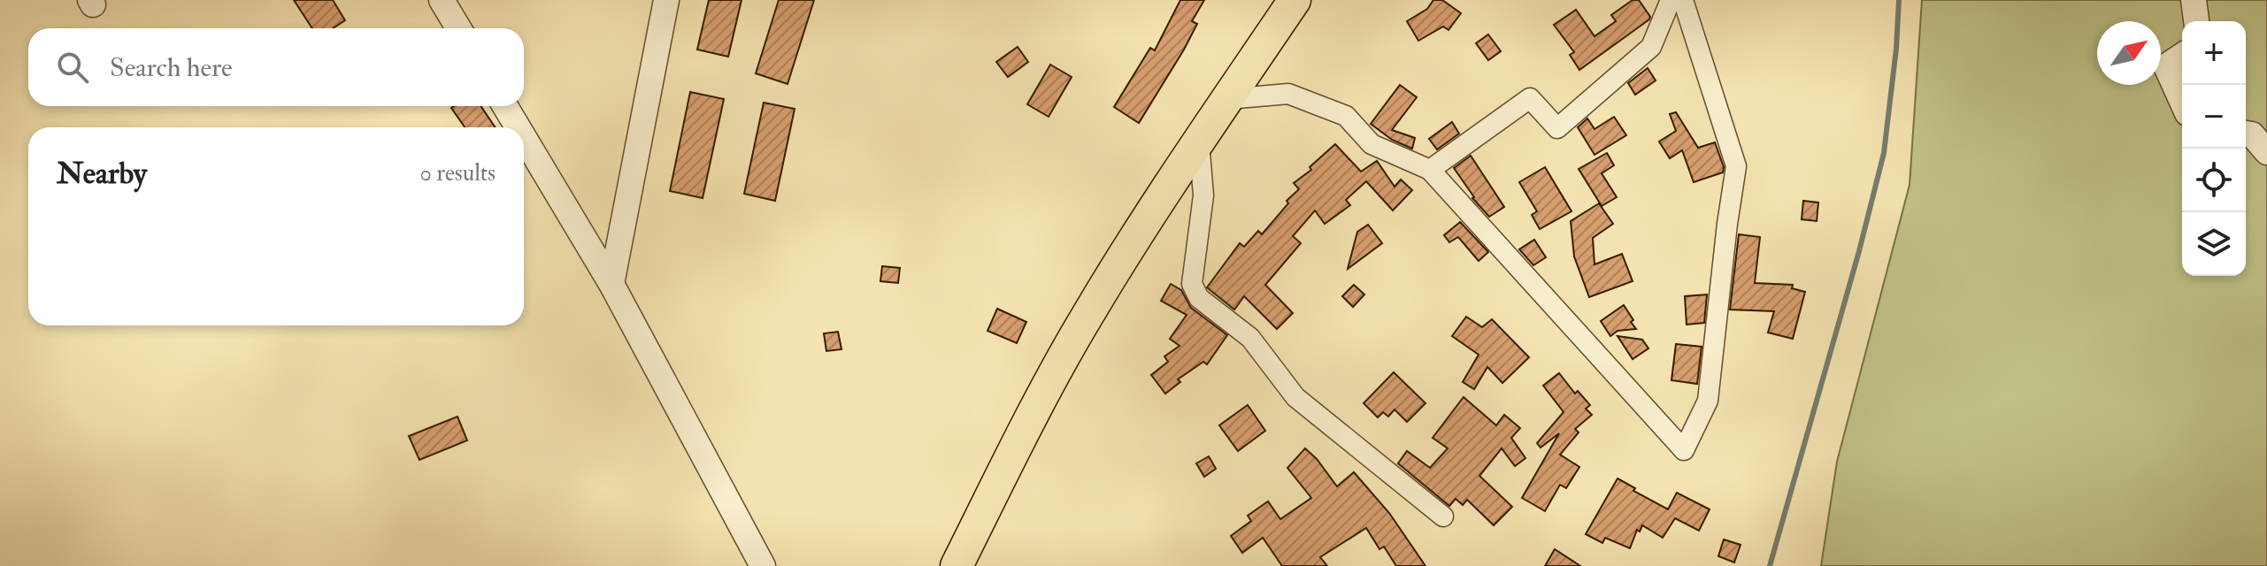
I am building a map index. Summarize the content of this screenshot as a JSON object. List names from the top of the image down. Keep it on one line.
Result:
{"north":"top right","page":{"map_buttons":["+","−"],"search":"Search here","heading":["Nearby","0 results"]}}
